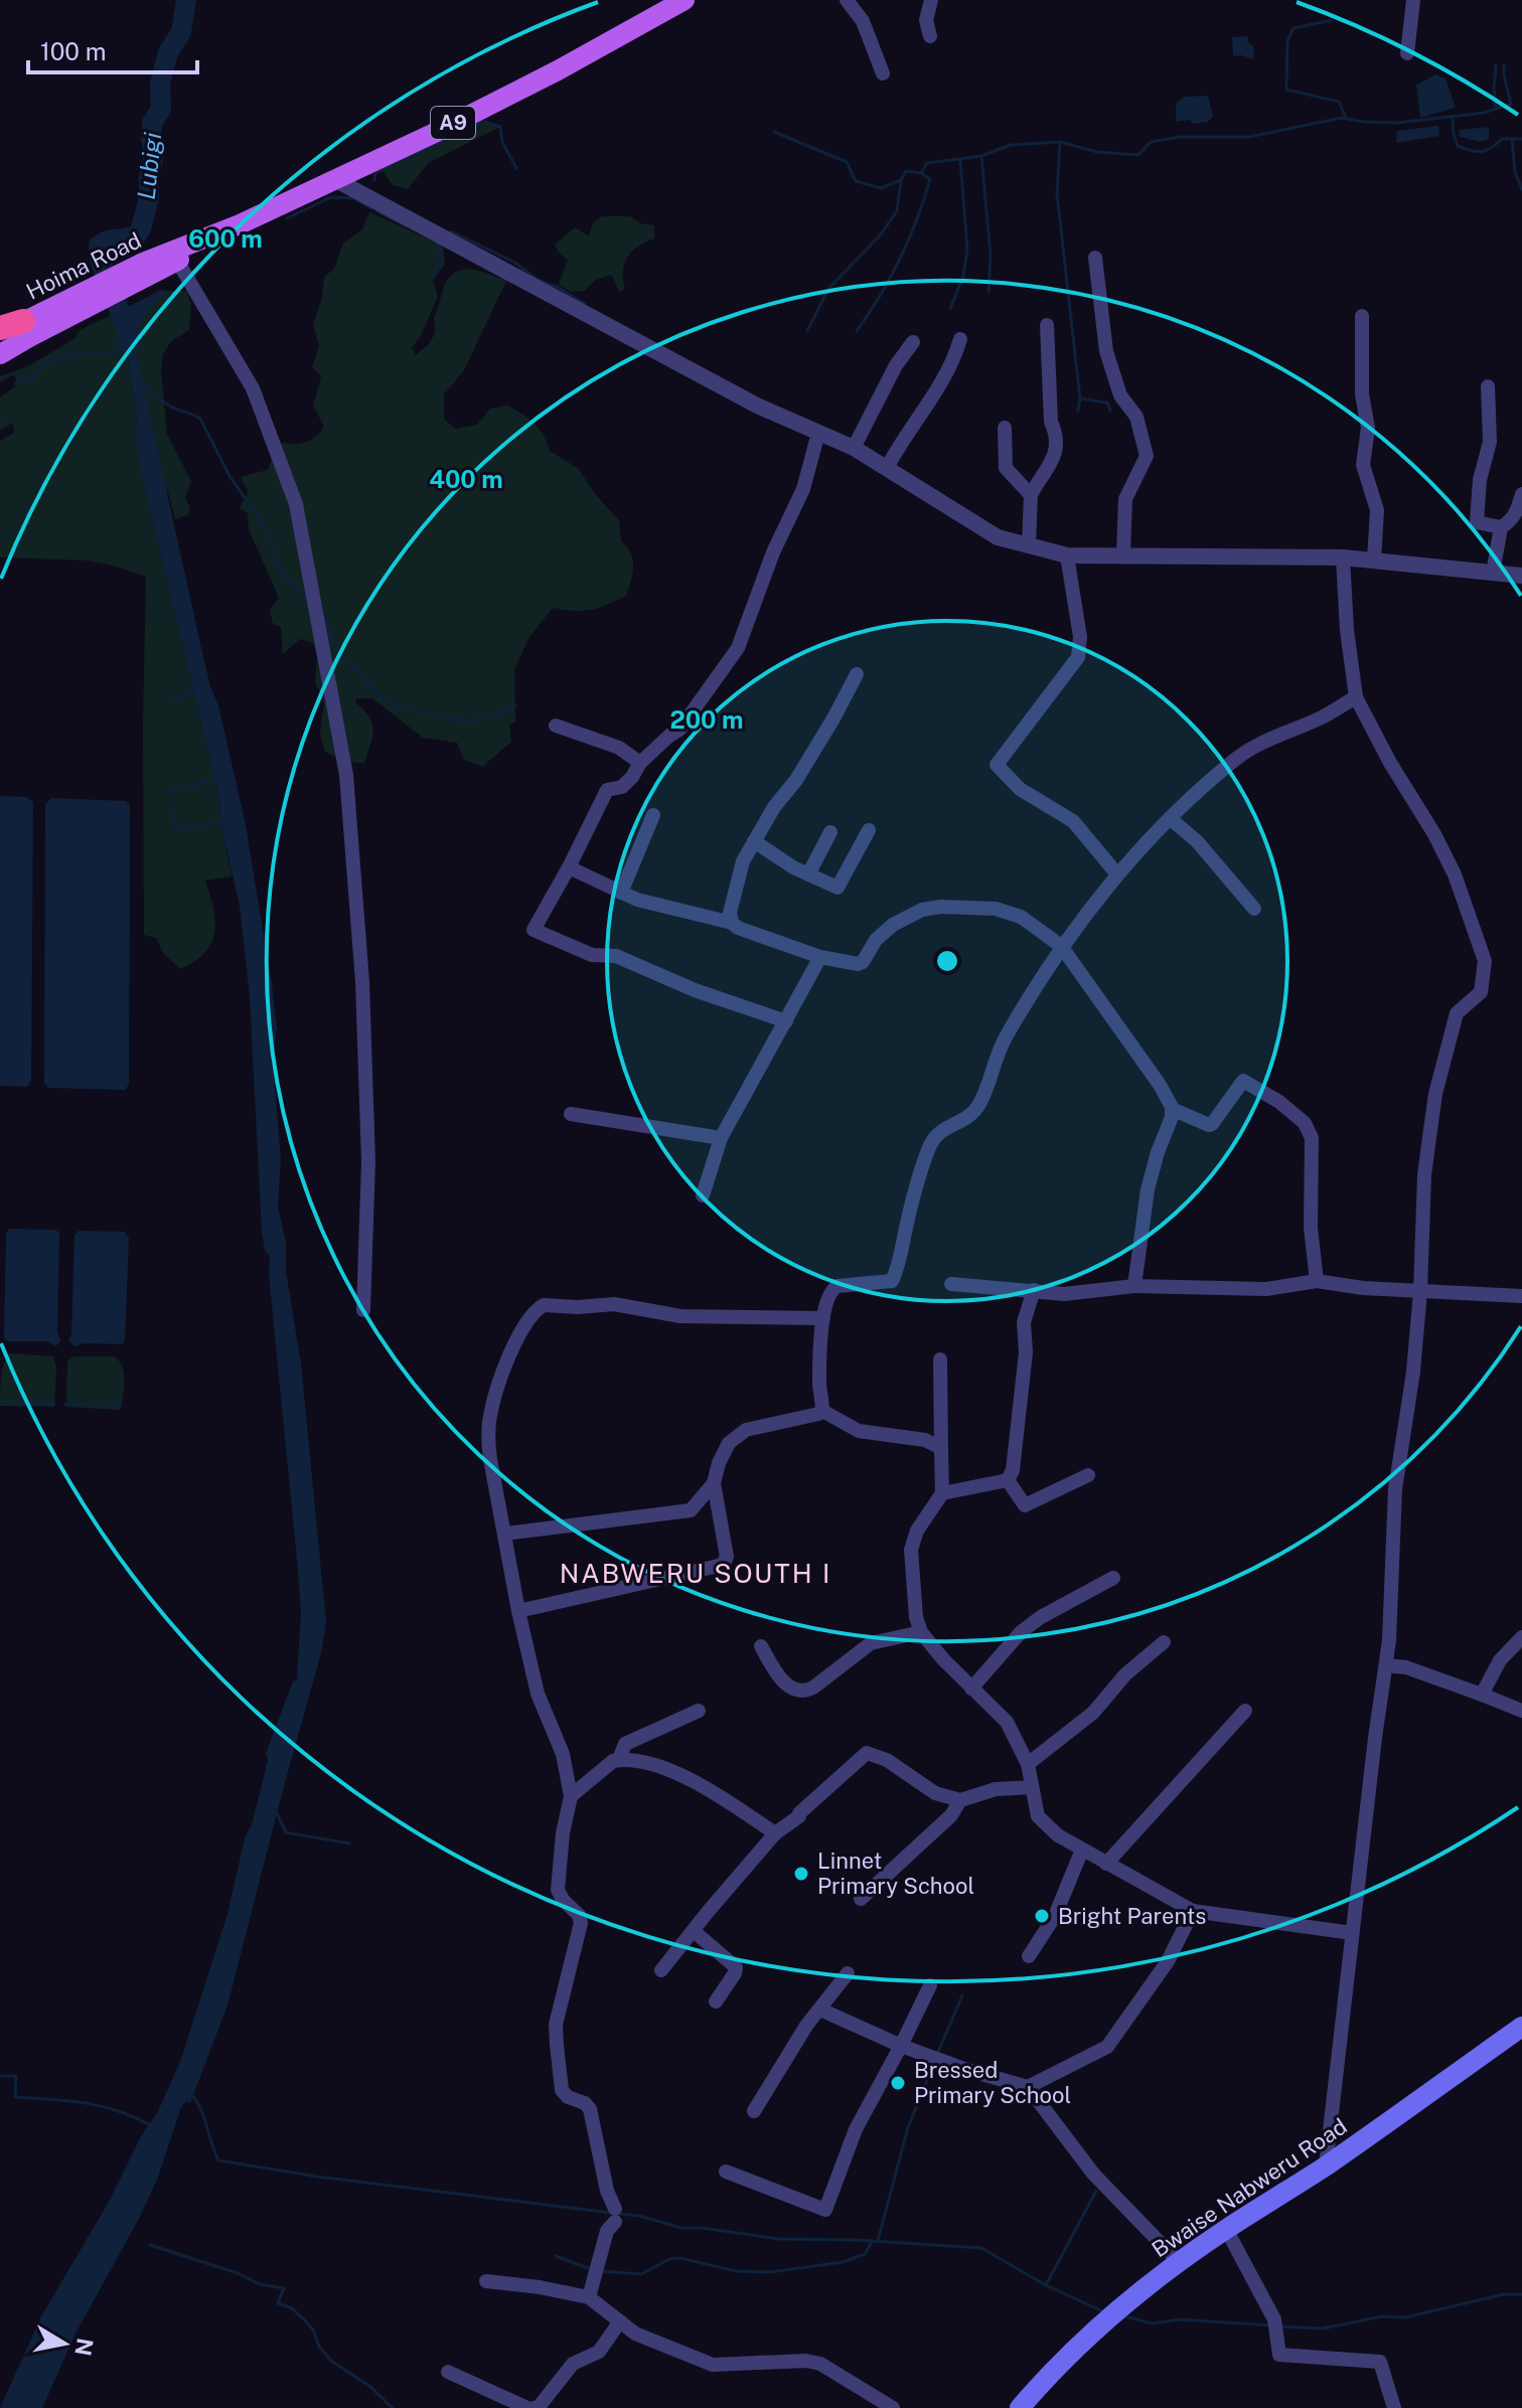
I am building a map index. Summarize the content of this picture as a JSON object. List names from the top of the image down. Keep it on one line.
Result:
{"streets":{"main road":["A9","Hoima Road","Bwaise Nabweru Road"]},"crossings":[["A9","Hoima Road"]],"districts":["NABWERU SOUTH I"],"water":["Lubigi"],"places":["Linnet Primary School","Bright Parents","Bressed Primary School"],"scale_bar":"100 m","north":"right","rings":["600 m","400 m","200 m"]}
